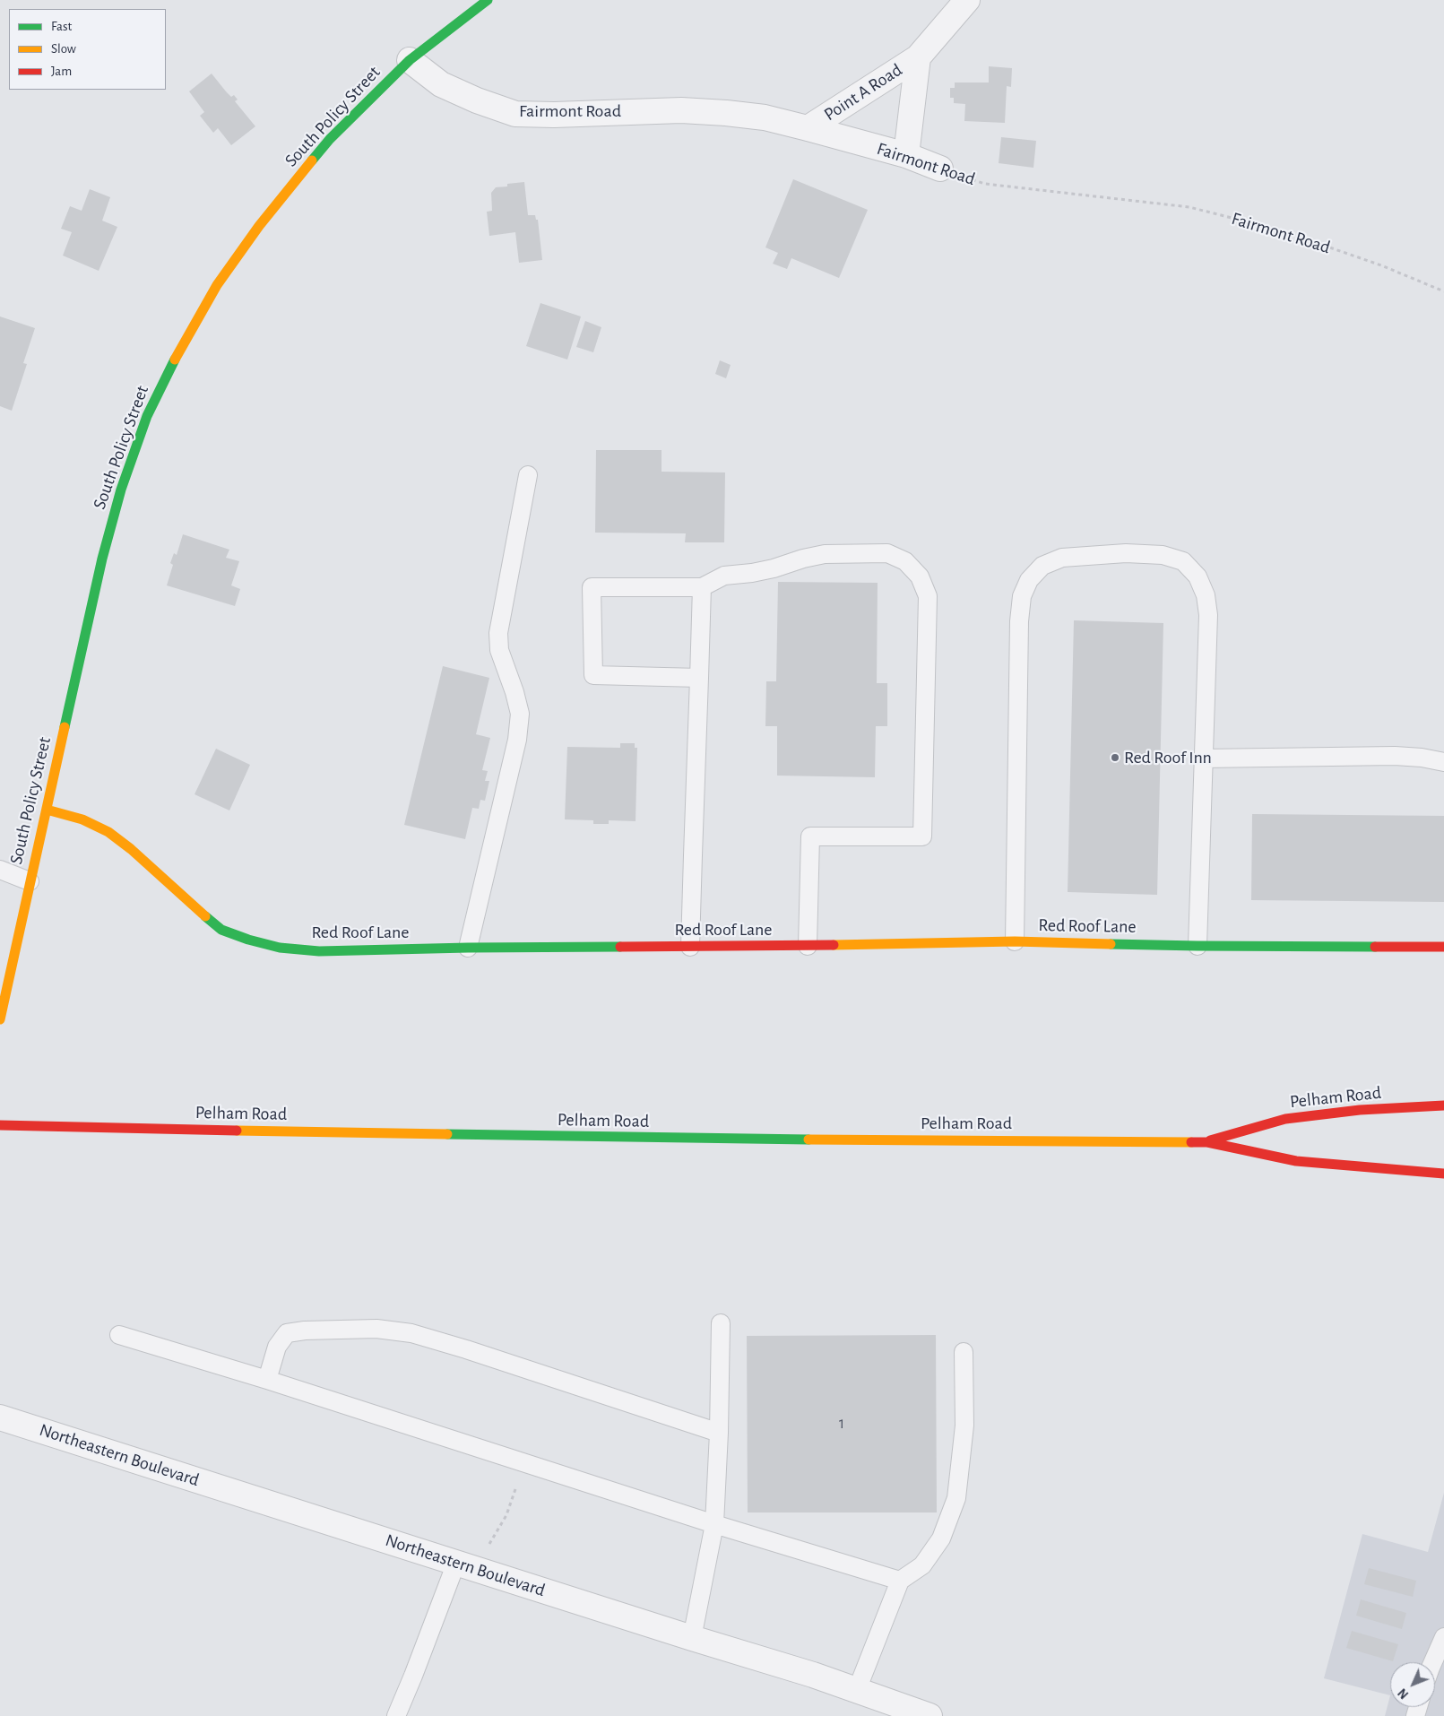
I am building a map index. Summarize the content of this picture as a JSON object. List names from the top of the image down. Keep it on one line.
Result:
{"streets":{"street":["Point A Road","Fairmont Road","South Policy Street","Red Roof Lane","Pelham Road","Northeastern Boulevard"]},"crossings":[["Point A Road","Fairmont Road"],["Fairmont Road","South Policy Street"],["South Policy Street","Red Roof Lane"]],"places":["Red Roof Inn"],"house_numbers":["1"],"legend":["Fast","Slow","Jam"],"north":"bottom left"}
